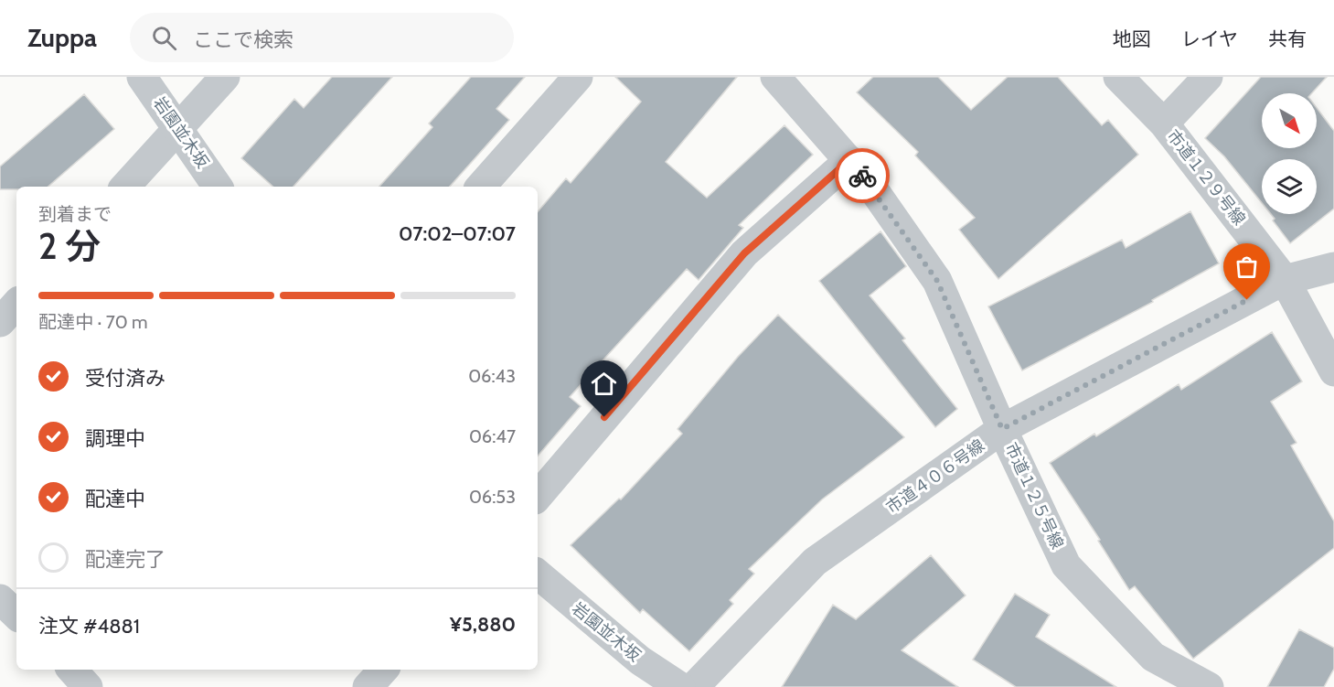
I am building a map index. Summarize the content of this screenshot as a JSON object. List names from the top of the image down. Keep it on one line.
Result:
{"streets":{"street":["岩園並木坂","市道１２９号線","市道４０６号線","市道１２５号線"]},"crossings":[["市道１２９号線","市道４０６号線"],["市道４０６号線","市道１２５号線"]],"north":"bottom right","page":{"header":"Zuppa","search":"ここで検索","nav":["地図","レイヤ","共有"],"heading":["2 分","到着まで","07:02–07:07"],"panel":["注文 #4881","¥5,880"],"bar":"配達中 · 70 m","list":[["受付済み","06:43"],["調理中","06:47"],["配達中","06:53"],"配達完了"]}}
